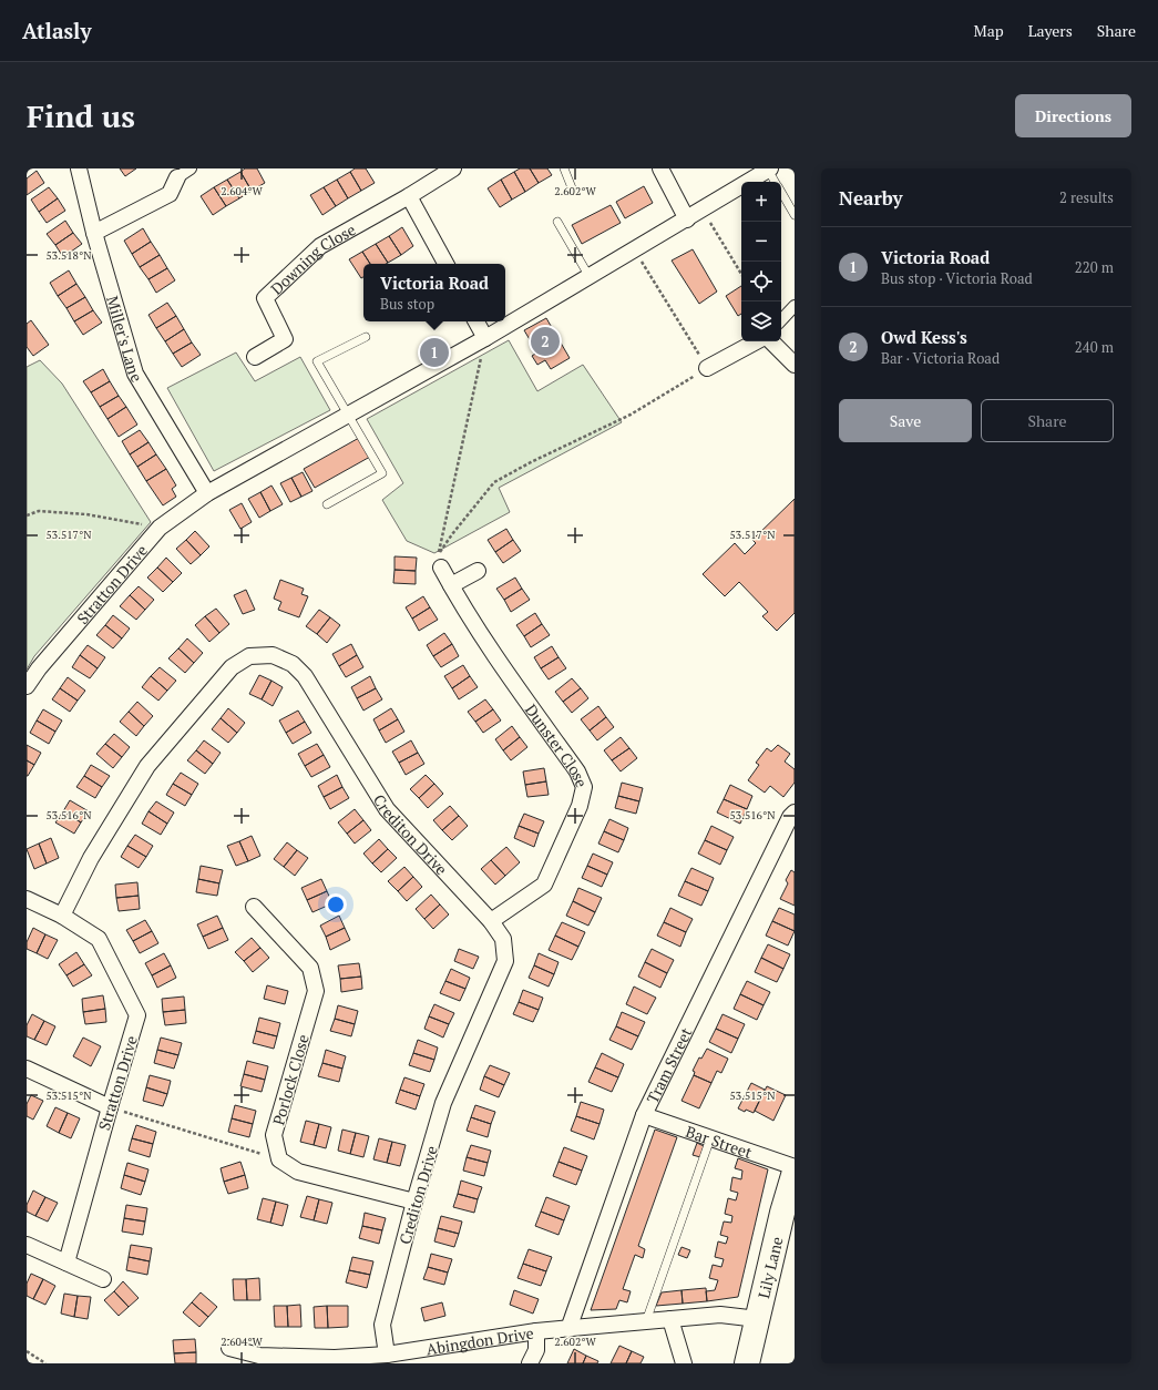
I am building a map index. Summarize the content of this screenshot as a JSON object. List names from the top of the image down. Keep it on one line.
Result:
{"streets":{"main road":["Lily Lane"],"street":["Downing Close","Miller's Lane","Stratton Drive","Dunster Close","Crediton Drive","Tram Street","Porlock Close","Bar Street","Abingdon Drive"]},"crossings":[["Miller's Lane","Stratton Drive"],["Stratton Drive","Crediton Drive"],["Dunster Close","Crediton Drive"],["Crediton Drive","Abingdon Drive"],["Tram Street","Bar Street"],["Tram Street","Abingdon Drive"],["Lily Lane","Abingdon Drive"]],"page":{"header":"Atlasly","nav":["Map","Layers","Share"],"buttons":["Directions",["Save","Share"]],"title":"Find us","heading":["Nearby","2 results"],"map_buttons":["+","−"],"list":[{"mark":"1","name":"Victoria Road","note":"Bus stop · Victoria Road","value":"220 m"},{"mark":"2","name":"Owd Kess's","note":"Bar · Victoria Road","value":"240 m"}],"popup":["Victoria Road","Bus stop"],"pins":["2","1"]},"coordinates":["2.604°W","2.602°W","53.518°N","53.517°N","53.516°N","53.515°N"]}
